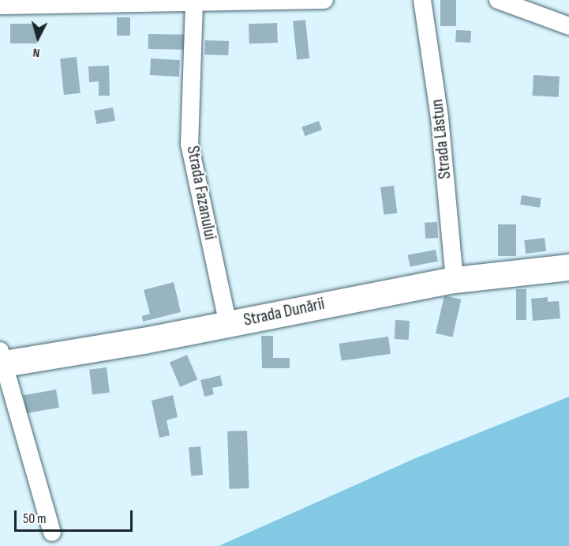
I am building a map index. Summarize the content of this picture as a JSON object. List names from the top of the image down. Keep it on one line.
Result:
{"streets":{"main road":["Strada Dunării"],"street":["Strada Lăstun","Strada Fazanului"]},"crossings":[["Strada Lăstun","Strada Dunării"],["Strada Fazanului","Strada Dunării"]],"scale_bar":"50 m","north":"bottom"}
